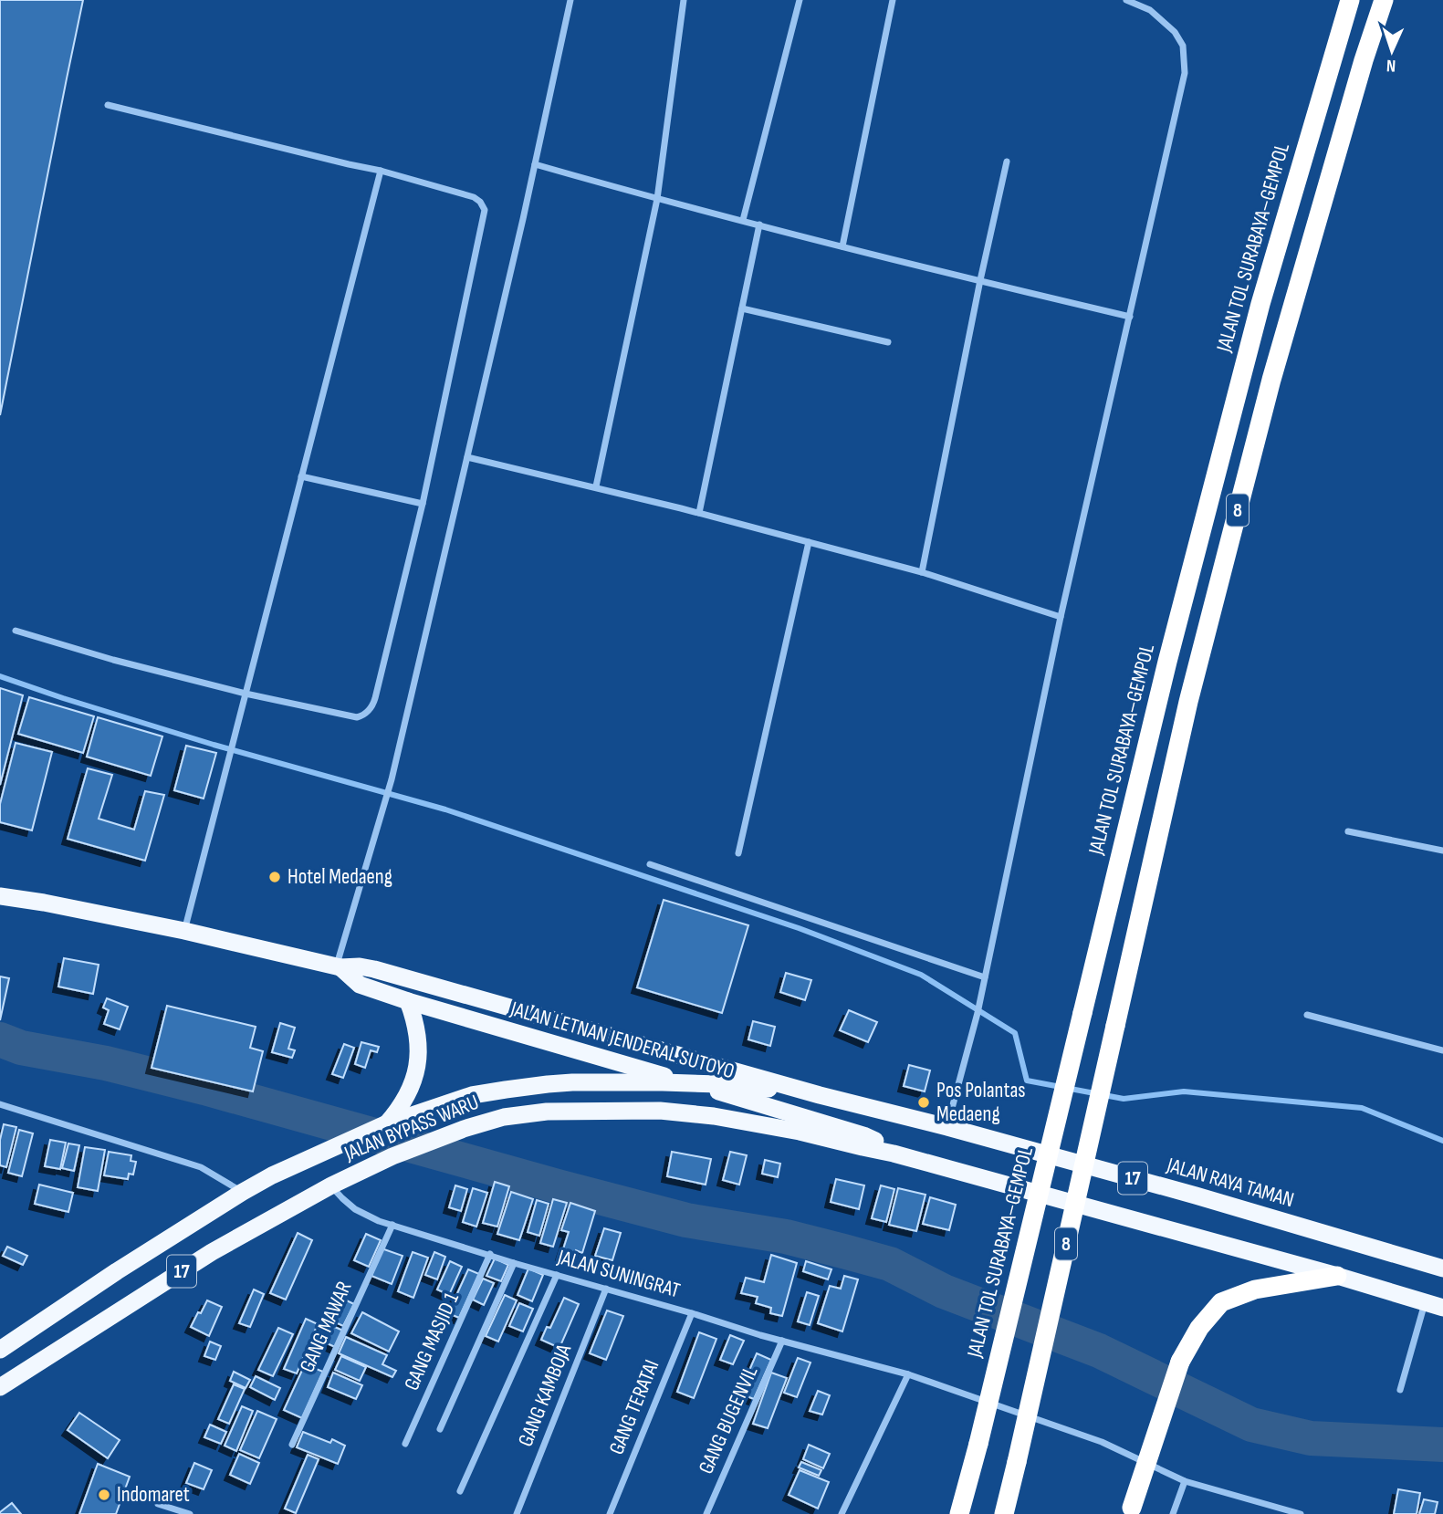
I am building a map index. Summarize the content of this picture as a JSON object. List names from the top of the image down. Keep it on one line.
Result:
{"streets":{"highway":["JALAN TOL SURABAYA–GEMPOL","8","JALAN LETNAN JENDERAL SUTOYO","JALAN BYPASS WARU","17","JALAN RAYA TAMAN"],"street":["JALAN SUNINGRAT","GANG MAWAR","GANG MASJID 1","GANG KAMBOJA","GANG TERATAI","GANG BUGENVIL"]},"crossings":[["JALAN LETNAN JENDERAL SUTOYO","JALAN BYPASS WARU"],["JALAN LETNAN JENDERAL SUTOYO","17"],["JALAN LETNAN JENDERAL SUTOYO","JALAN RAYA TAMAN"],["JALAN BYPASS WARU","17"],["JALAN BYPASS WARU","JALAN RAYA TAMAN"],["JALAN BYPASS WARU","JALAN SUNINGRAT"],["JALAN SUNINGRAT","GANG MAWAR"],["JALAN SUNINGRAT","GANG MASJID 1"],["JALAN SUNINGRAT","GANG KAMBOJA"],["JALAN SUNINGRAT","GANG TERATAI"],["JALAN SUNINGRAT","GANG BUGENVIL"]],"places":["Hotel Medaeng","Pos Polantas Medaeng","Indomaret"],"north":"bottom"}
